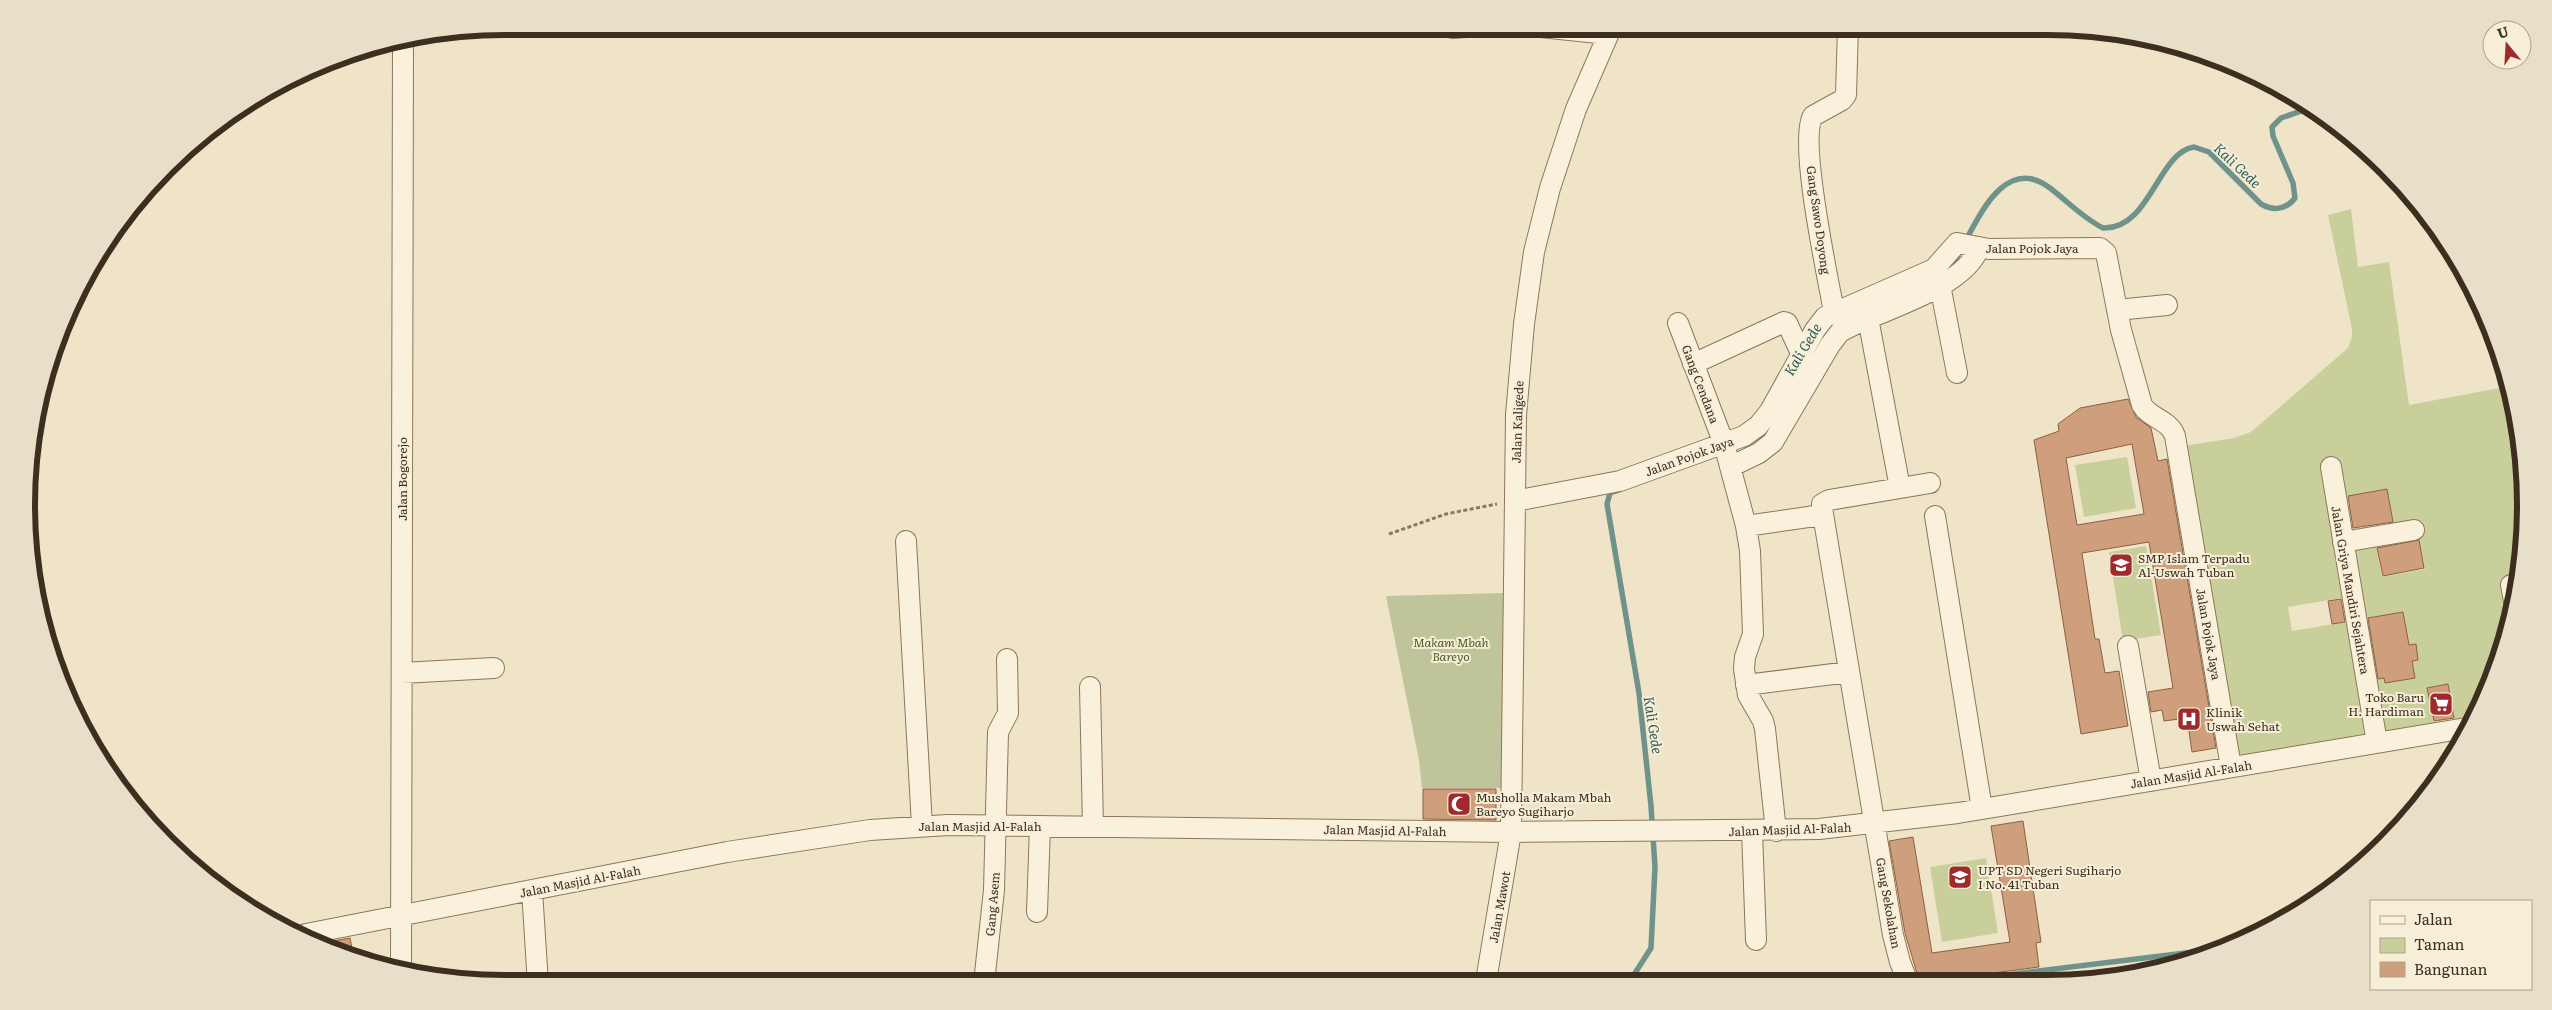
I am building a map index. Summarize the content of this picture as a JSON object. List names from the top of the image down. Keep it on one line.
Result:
{"streets":{"street":["Gang Sawo Doyong","Jalan Pojok Jaya","Gang Cendana","Jalan Kaligede","Jalan Bogorejo","Jalan Griya Mandiri Sejahtera","Jalan Masjid Al-Falah","Gang Sekolahan","Gang Asem","Jalan Mawot"]},"crossings":[["Gang Sawo Doyong","Jalan Pojok Jaya"],["Jalan Pojok Jaya","Gang Cendana"],["Jalan Pojok Jaya","Jalan Kaligede"],["Jalan Pojok Jaya","Jalan Masjid Al-Falah"],["Jalan Kaligede","Jalan Masjid Al-Falah"],["Jalan Kaligede","Jalan Mawot"],["Jalan Bogorejo","Jalan Masjid Al-Falah"],["Jalan Griya Mandiri Sejahtera","Jalan Masjid Al-Falah"],["Jalan Masjid Al-Falah","Gang Sekolahan"],["Jalan Masjid Al-Falah","Gang Asem"],["Jalan Masjid Al-Falah","Jalan Mawot"]],"water":["Kali Gede"],"parks":["Makam Mbah Bareyo"],"places":{"school or university":["SMP Islam Terpadu Al-Uswah Tuban","UPT SD Negeri Sugiharjo I No. 41 Tuban"],"supermarket":["Toko Baru H. Hardiman"],"hospital":["Klinik Uswah Sehat"],"mosque":["Musholla Makam Mbah Bareyo Sugiharjo"]},"legend":["Jalan","Taman","Bangunan"],"north":"top"}
